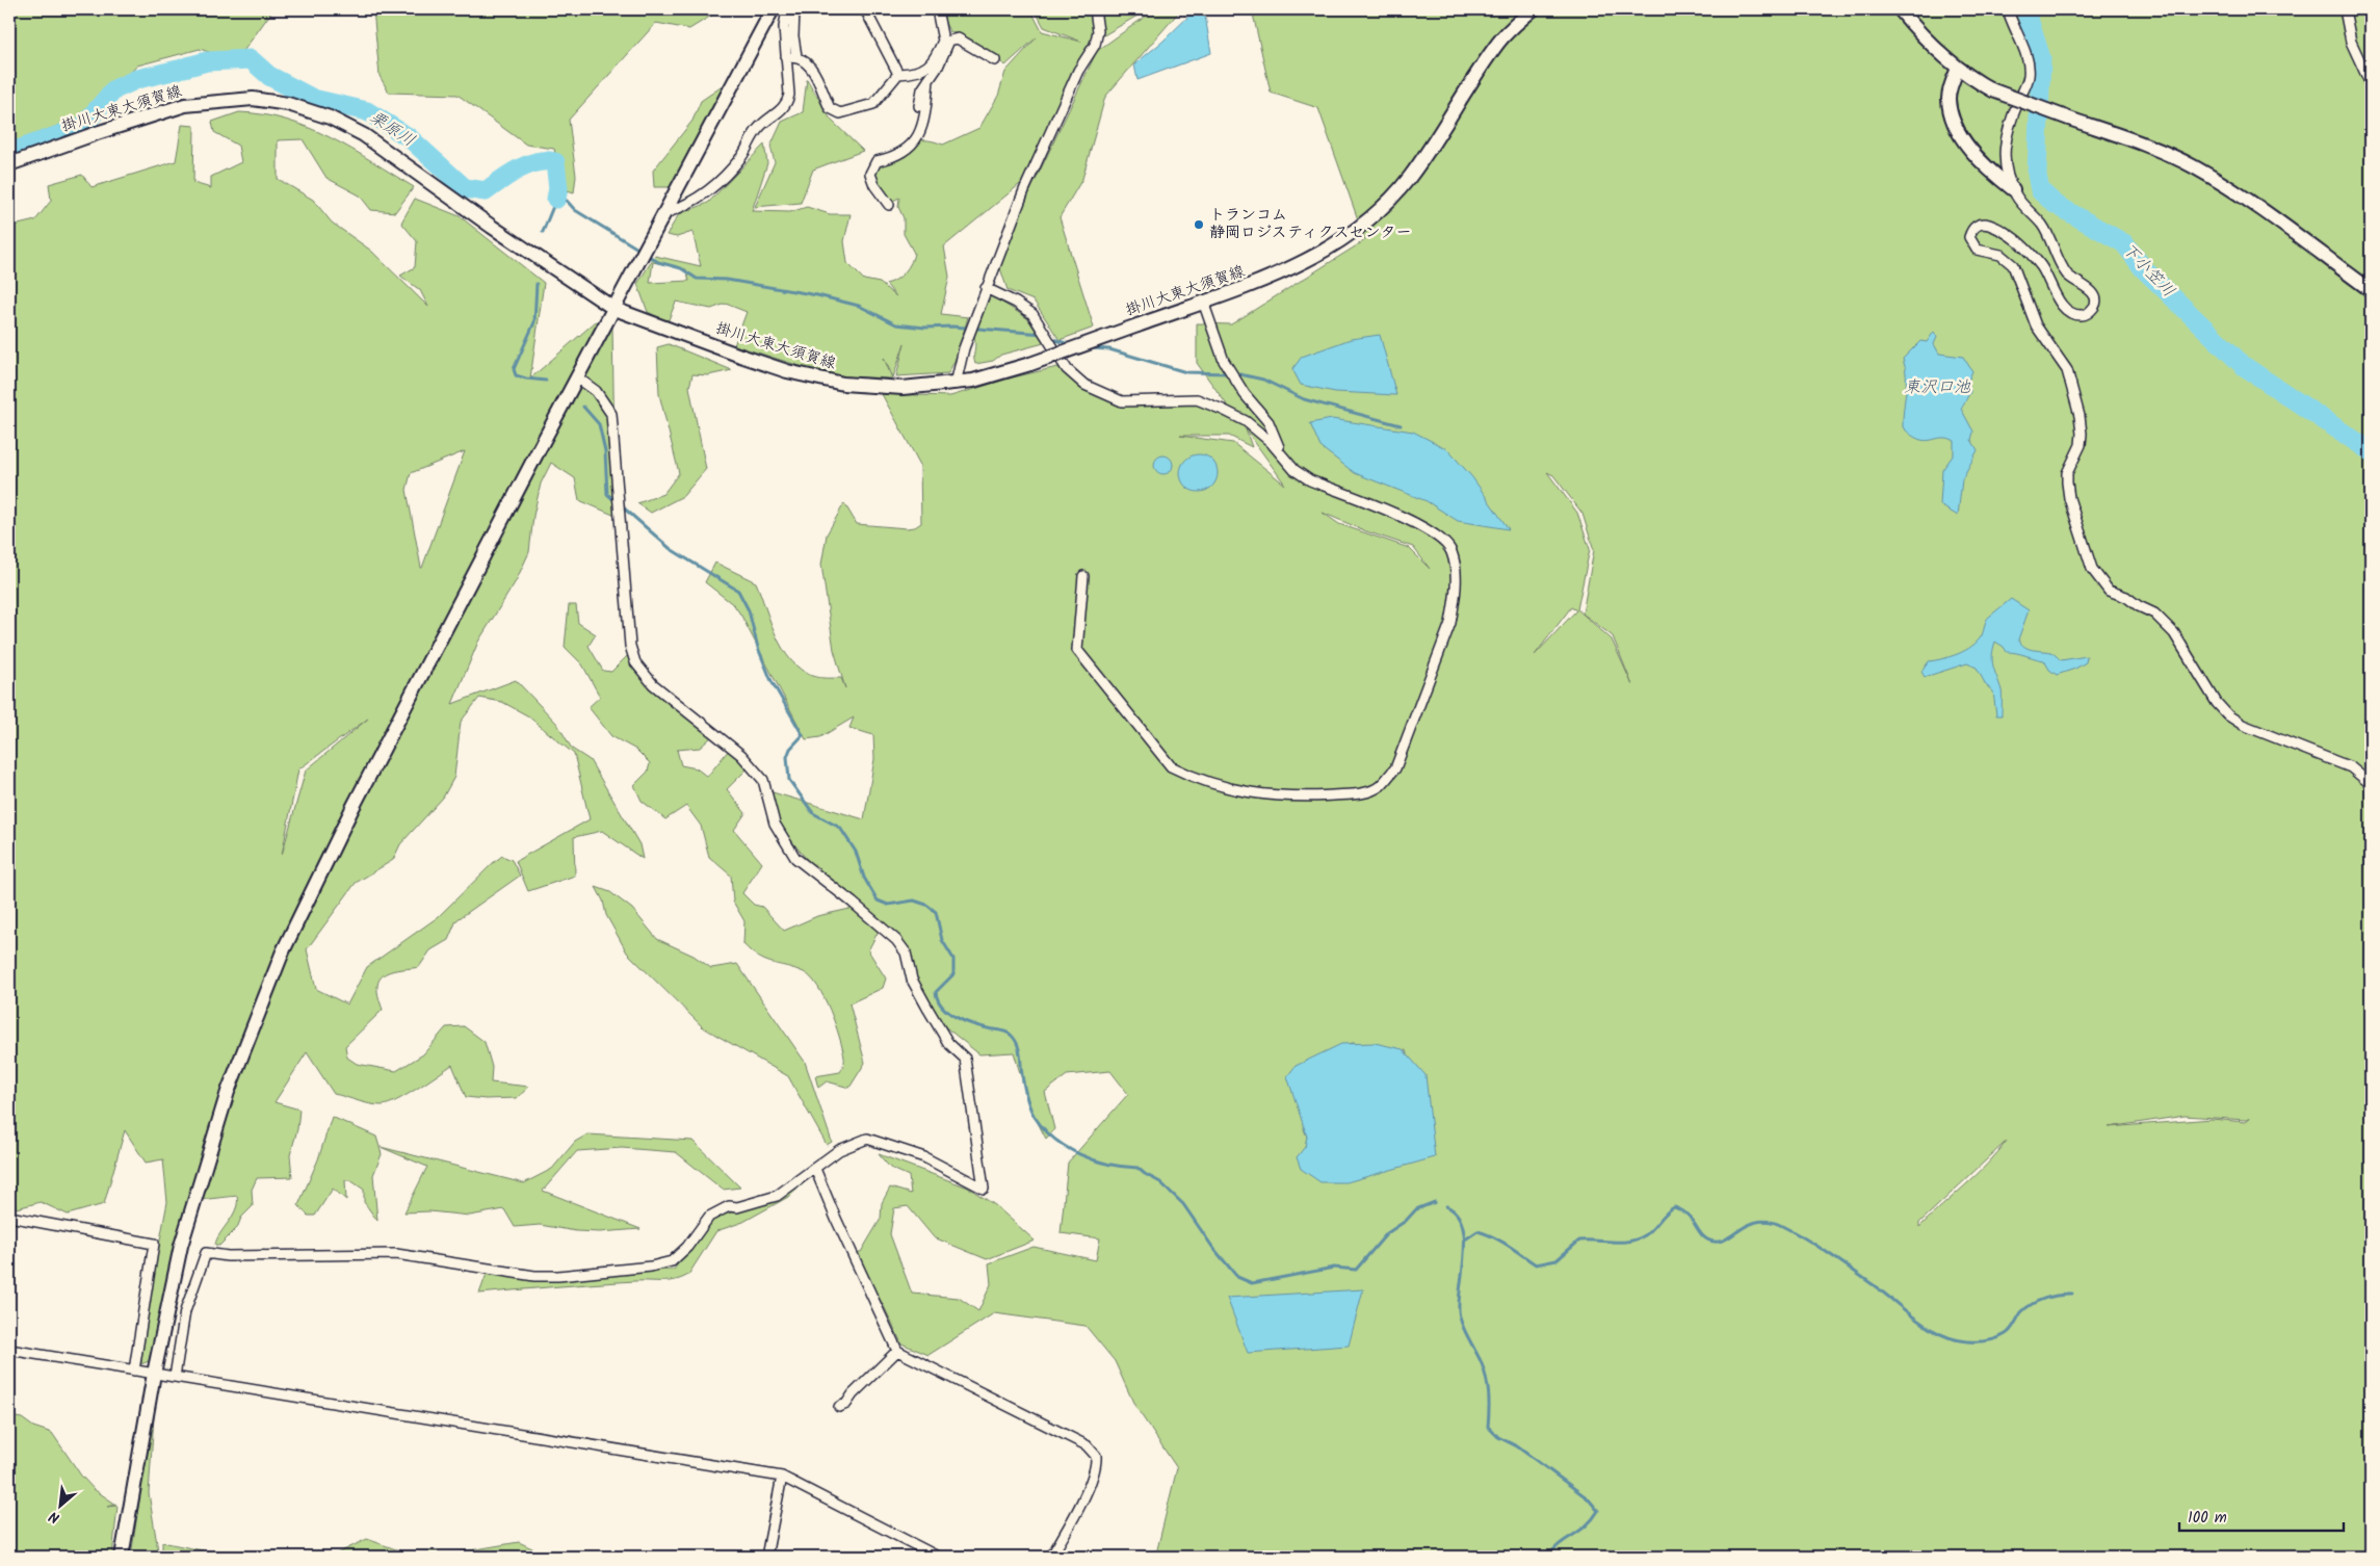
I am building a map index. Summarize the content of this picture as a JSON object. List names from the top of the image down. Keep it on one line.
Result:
{"streets":{"street":["掛川大東大須賀線"]},"water":["栗原川","下小笠川","東沢口池"],"places":["トランコム 静岡ロジスティクスセンター"],"scale_bar":"100 m","north":"bottom left"}
